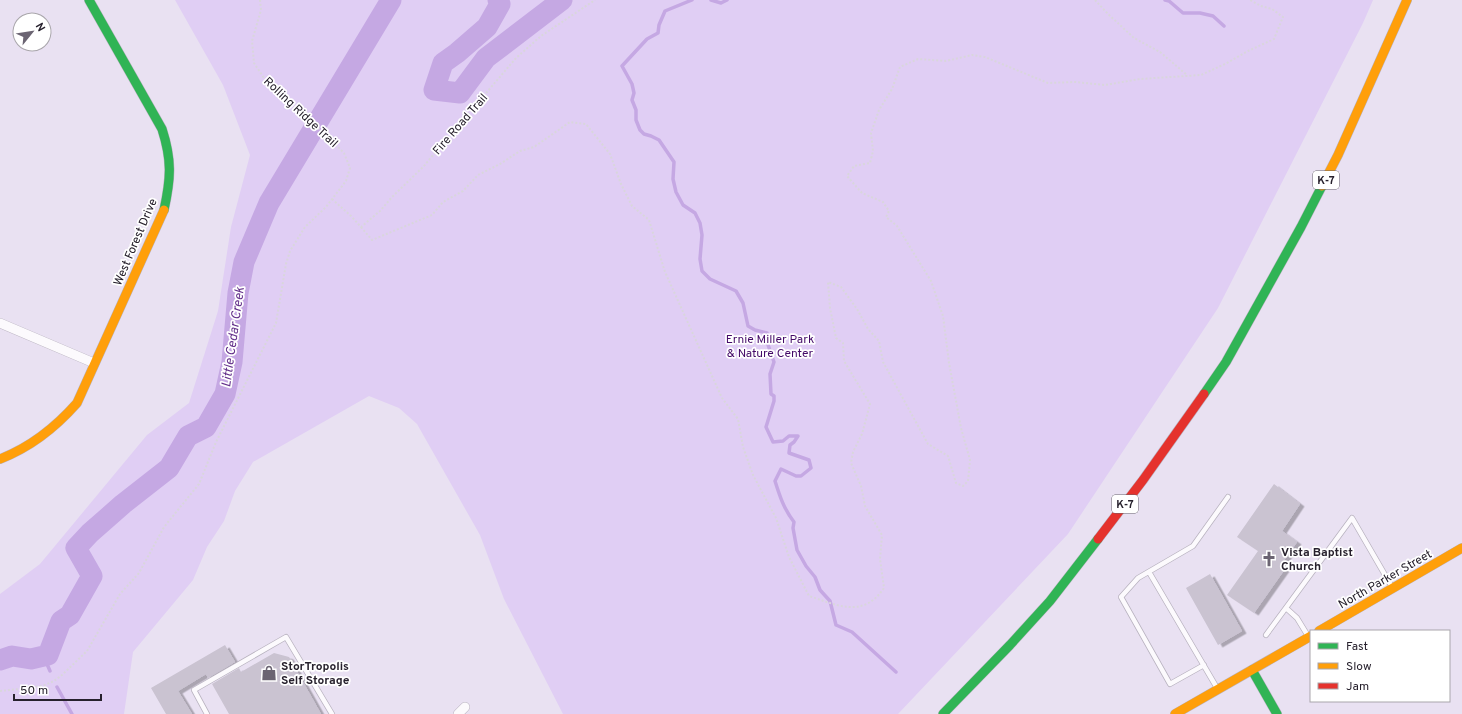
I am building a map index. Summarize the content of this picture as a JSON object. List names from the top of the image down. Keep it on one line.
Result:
{"streets":{"main road":["K-7","West Forest Drive","North Parker Street"],"path":["Rolling Ridge Trail","Fire Road Trail"]},"water":["Little Cedar Creek"],"parks":["Ernie Miller Park & Nature Center"],"places":{"church":["Vista Baptist Church"],"shop":["StorTropolis Self Storage"]},"legend":["Fast","Slow","Jam"],"scale_bar":"50 m","north":"top right"}
